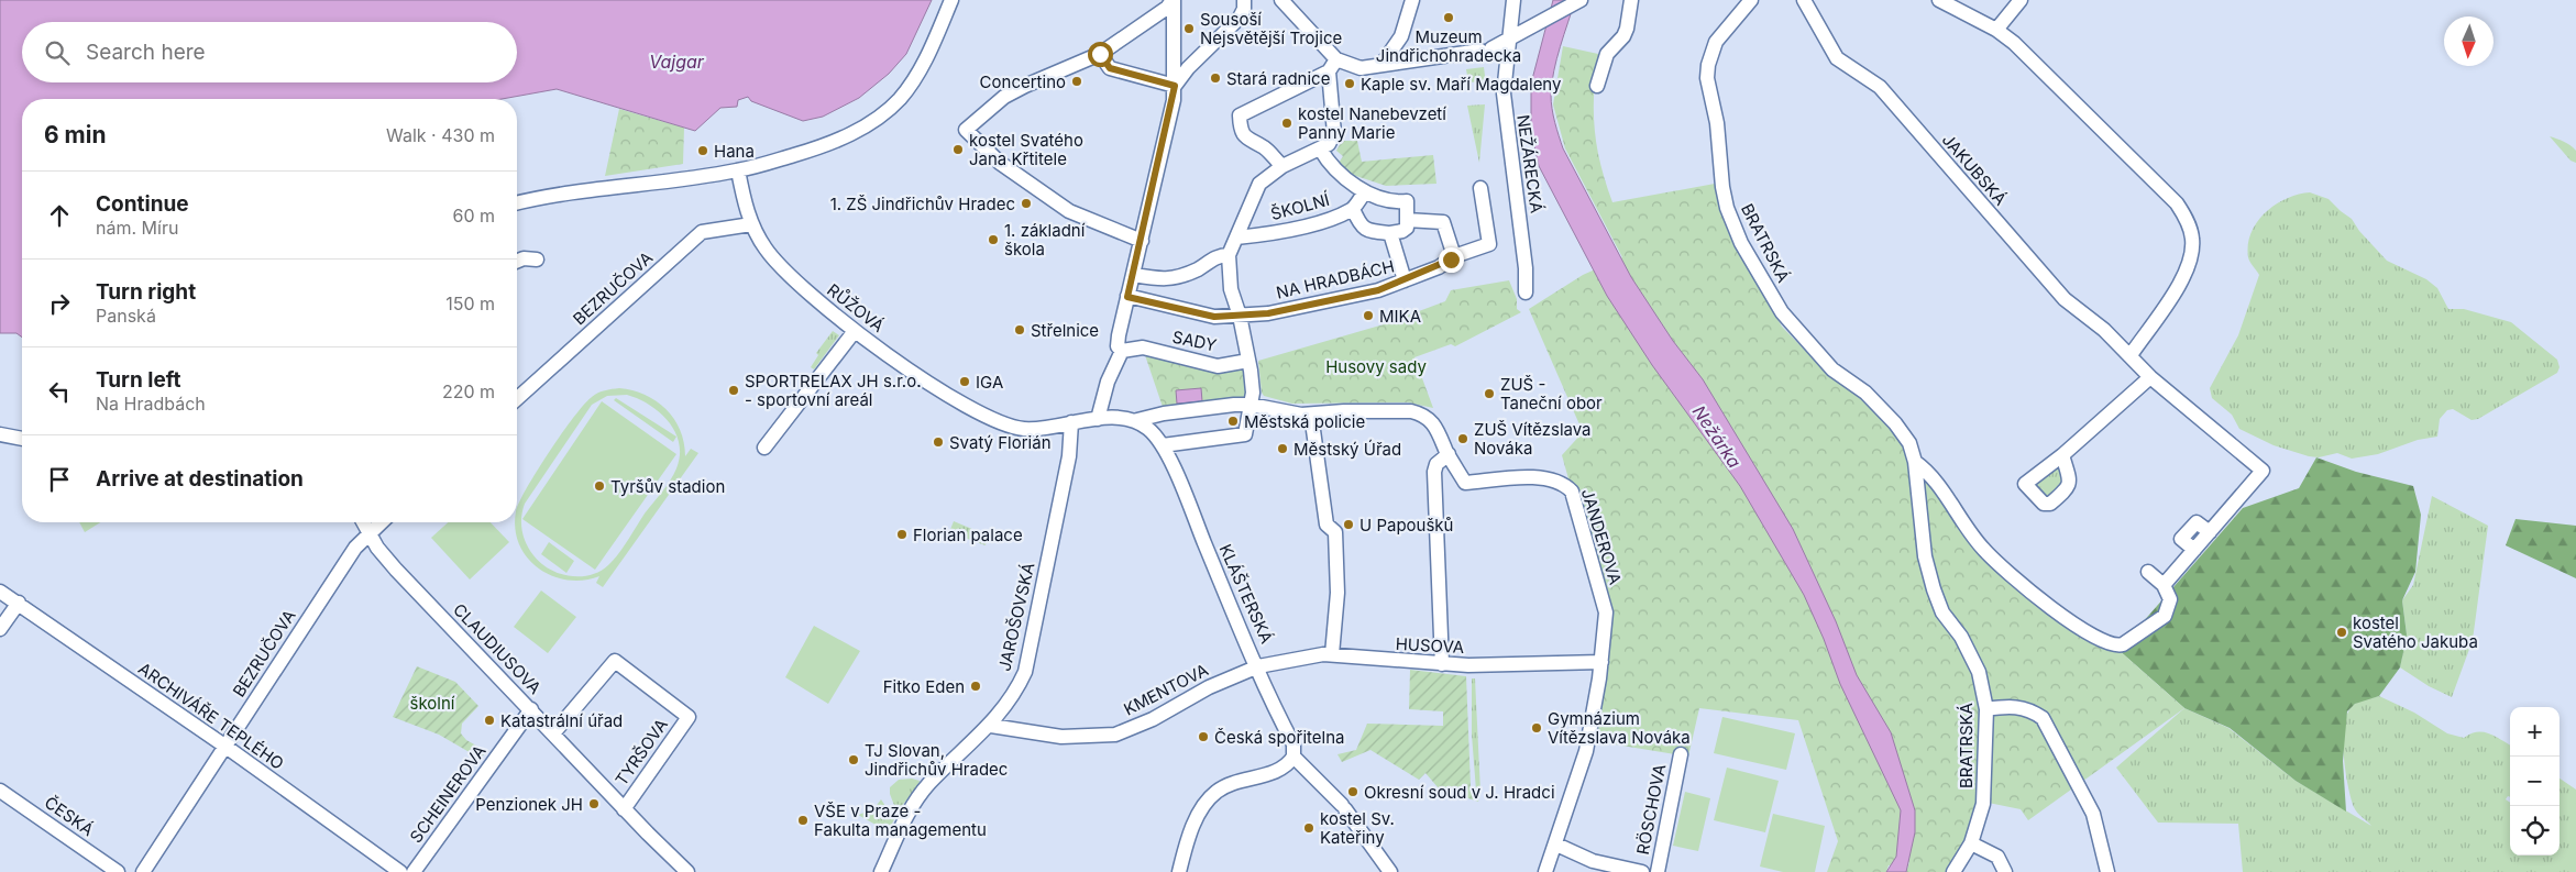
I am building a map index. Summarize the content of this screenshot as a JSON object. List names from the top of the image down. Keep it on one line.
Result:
{"streets":{"street":["NEŽÁRECKÁ","JAKUBSKÁ","ŠKOLNÍ","BRATRSKÁ","NA HRADBÁCH","BEZRUČOVA","RŮŽOVÁ","SADY","JANDEROVA","KLÁŠTERSKÁ","JAROŠOVSKÁ","HUSOVA","CLAUDIUSOVA","KMENTOVA","ARCHIVÁŘE TEPLÉHO","TYRŠOVA","SCHEINEROVA","RÖSCHOVA","ČESKÁ"]},"crossings":[["JAKUBSKÁ","BRATRSKÁ"],["BEZRUČOVA","RŮŽOVÁ"],["BEZRUČOVA","CLAUDIUSOVA"],["BEZRUČOVA","ARCHIVÁŘE TEPLÉHO"],["RŮŽOVÁ","JANDEROVA"],["RŮŽOVÁ","KLÁŠTERSKÁ"],["RŮŽOVÁ","JAROŠOVSKÁ"],["JANDEROVA","KLÁŠTERSKÁ"],["JANDEROVA","HUSOVA"],["KLÁŠTERSKÁ","HUSOVA"],["KLÁŠTERSKÁ","KMENTOVA"],["JAROŠOVSKÁ","KMENTOVA"],["HUSOVA","KMENTOVA"],["CLAUDIUSOVA","TYRŠOVA"],["CLAUDIUSOVA","SCHEINEROVA"]],"water":["Vajgar","Nežárka"],"parks":["Husovy sady","školní"],"places":["Muzeum Jindřichohradecka","Sousoší Nejsvětější Trojice","Stará radnice","Concertino","Kaple sv. Maří Magdaleny","kostel Nanebevzetí Panny Marie","kostel Svatého Jana Křtitele","Hana","1. ZŠ Jindřichův Hradec","1. základní škola","MIKA","Střelnice","IGA","SPORTRELAX JH s.r.o. - sportovní areál","ZUŠ - Taneční obor","Městská policie","ZUŠ Vítězslava Nováka","Svatý Florián","Městský Úřad","Tyršův stadion","U Papoušků","Florian palace","kostel Svatého Jakuba","Fitko Eden","Katastrální úřad","Gymnázium Vítězslava Nováka","Česká spořitelna","TJ Slovan, Jindřichův Hradec","Okresní soud v J. Hradci","Penzionek JH","VŠE v Praze - Fakulta managementu","kostel Sv. Kateřiny"],"north":"bottom","page":{"search":"Search here","heading":["6 min","Walk · 430 m"],"list":[["Continue","nám. Míru","60 m"],["Turn right","Panská","150 m"],["Turn left","Na Hradbách","220 m"],"Arrive at destination"],"map_buttons":["+","−"]}}
